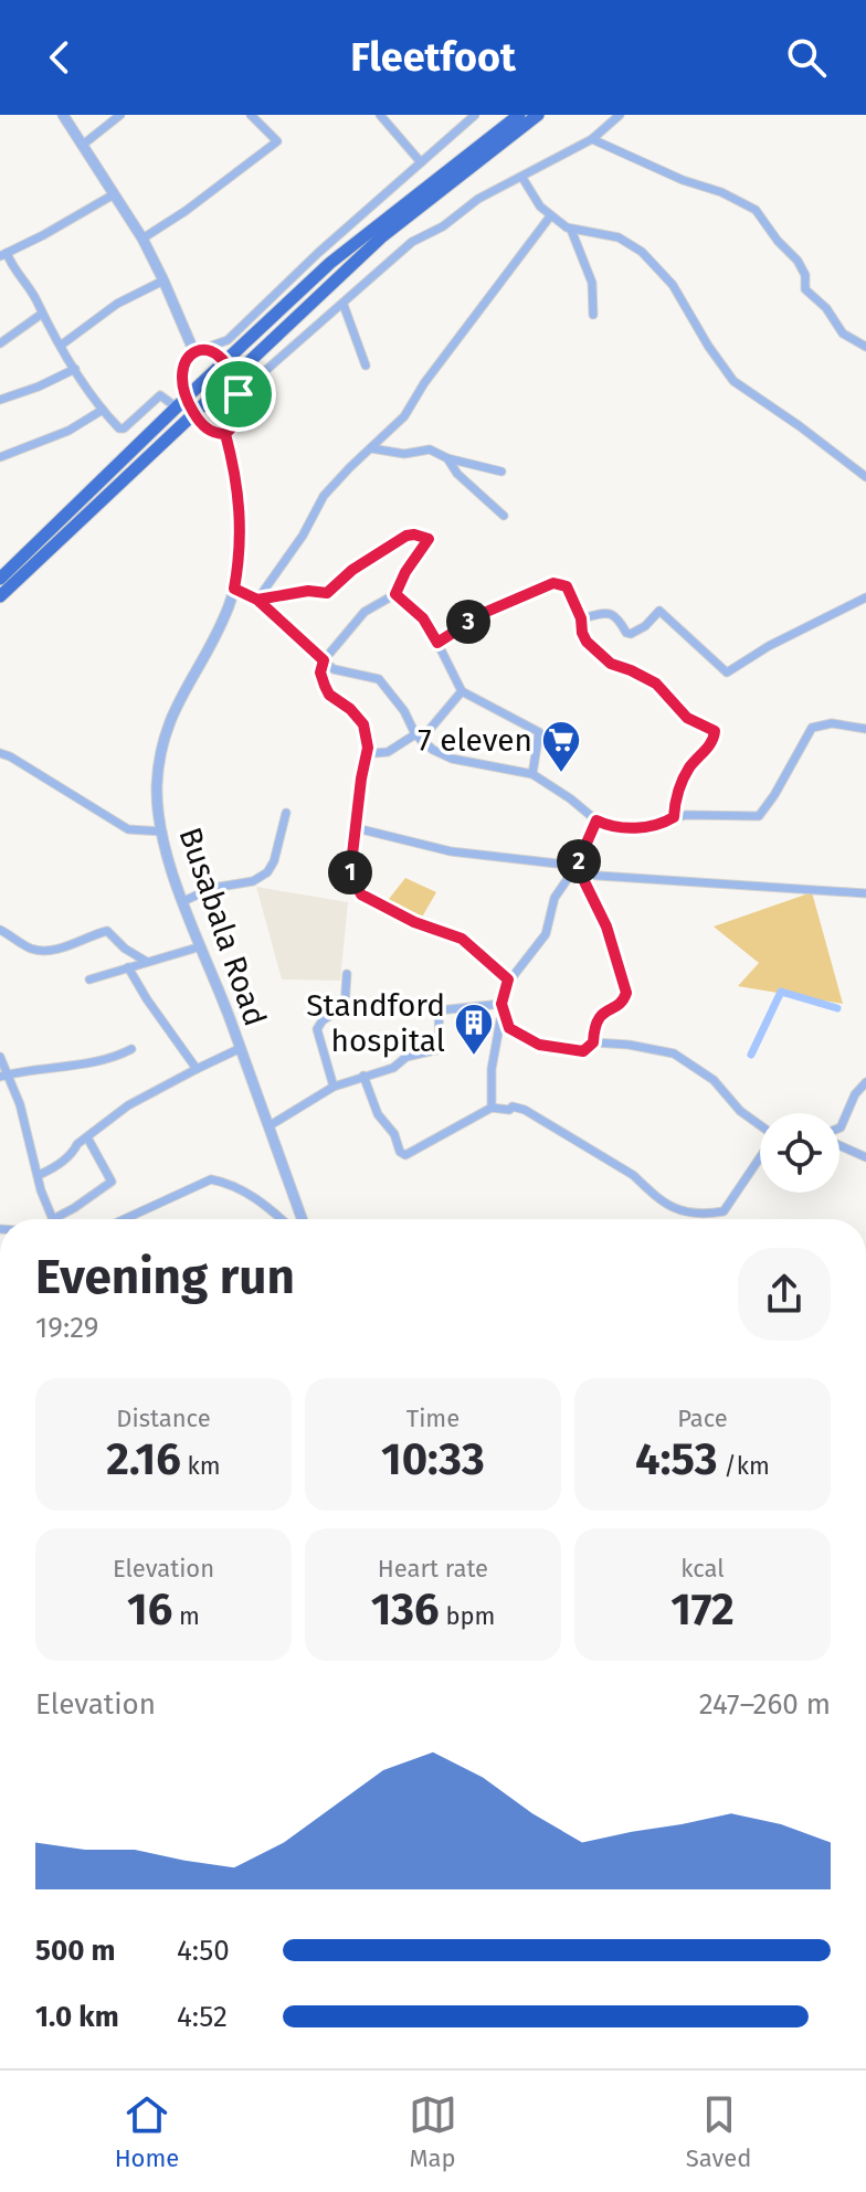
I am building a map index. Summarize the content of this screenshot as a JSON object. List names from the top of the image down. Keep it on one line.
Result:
{"streets":{"street":["Busabala Road"]},"places":{"supermarket":["7 eleven"],"building":["Standford hospital"]},"page":{"header":"Fleetfoot","pins":["3","2","1"],"heading":["Evening run","19:29"],"stats":[["Distance","2.16 km"],["Time","10:33"],["Pace","4:53 /km"],["Elevation","16 m"],["Heart rate","136 bpm"],["kcal","172"]],"chart":["Elevation","247–260 m"],"list":[{"name":"500 m","note":"4:50"},{"name":"1.0 km","note":"4:52"}],"tabs":["Home","Map","Saved"]}}
